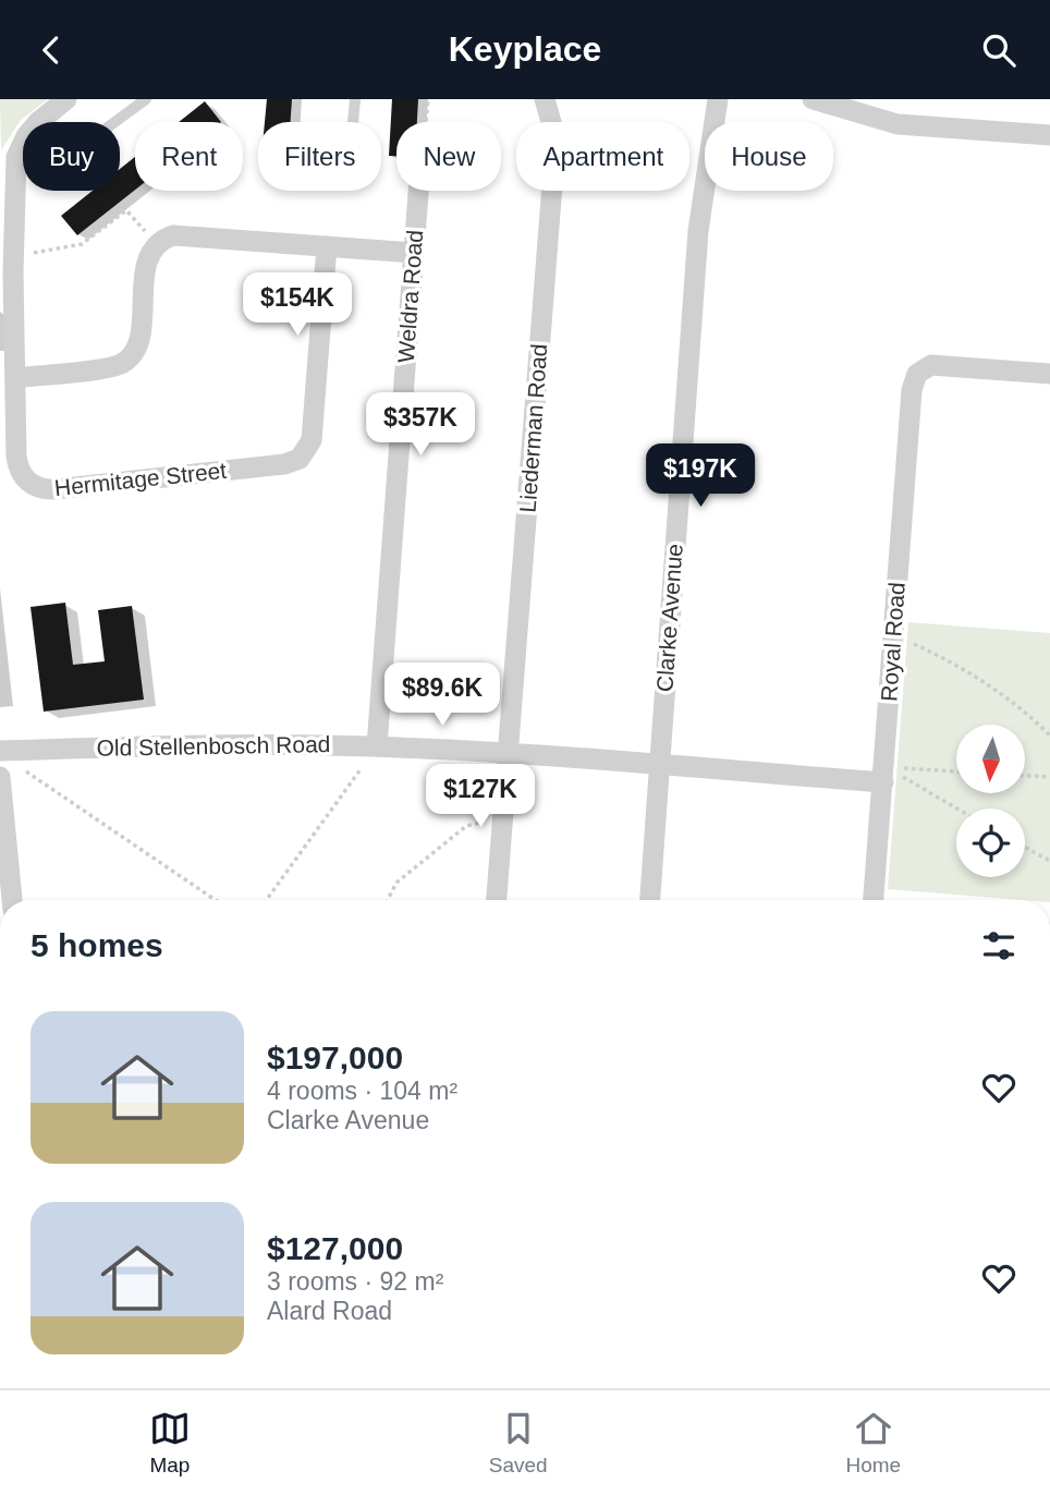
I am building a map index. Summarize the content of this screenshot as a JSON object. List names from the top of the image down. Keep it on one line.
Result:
{"streets":{"street":["Weldra Road","Liederman Road","Hermitage Street","Clarke Avenue","Royal Road","Old Stellenbosch Road"]},"crossings":[["Weldra Road","Old Stellenbosch Road"],["Liederman Road","Old Stellenbosch Road"],["Clarke Avenue","Old Stellenbosch Road"],["Royal Road","Old Stellenbosch Road"]],"north":"bottom","page":{"header":"Keyplace","chip":["Buy","Rent","Filters","New","Apartment","House"],"price":["$154K","$357K","$197K","$89.6K","$127K"],"heading":"5 homes","list":[{"name":"$197,000","note":"4 rooms · 104 m² · Clarke Avenue"},{"name":"$127,000","note":"3 rooms · 92 m² · Alard Road"}],"tabs":["Map","Saved","Home"]}}
